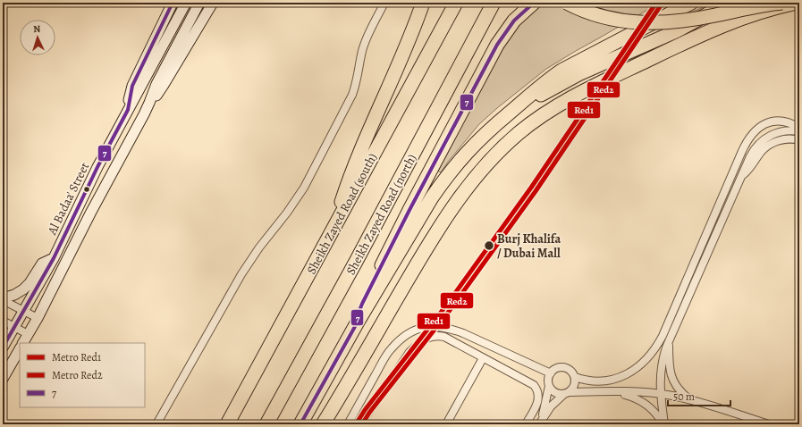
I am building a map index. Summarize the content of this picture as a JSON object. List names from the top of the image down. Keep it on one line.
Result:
{"streets":{"highway":["Sheikh Zayed Road (south)","Sheikh Zayed Road (north)"],"main road":["Al Badaa' Street"]},"places":["Burj Khalifa / Dubai Mall"],"lines":["metro line Red1","transit line 7","metro line Red2"],"legend":["Metro Red1","Metro Red2","7"],"scale_bar":"50 m","north":"top"}
